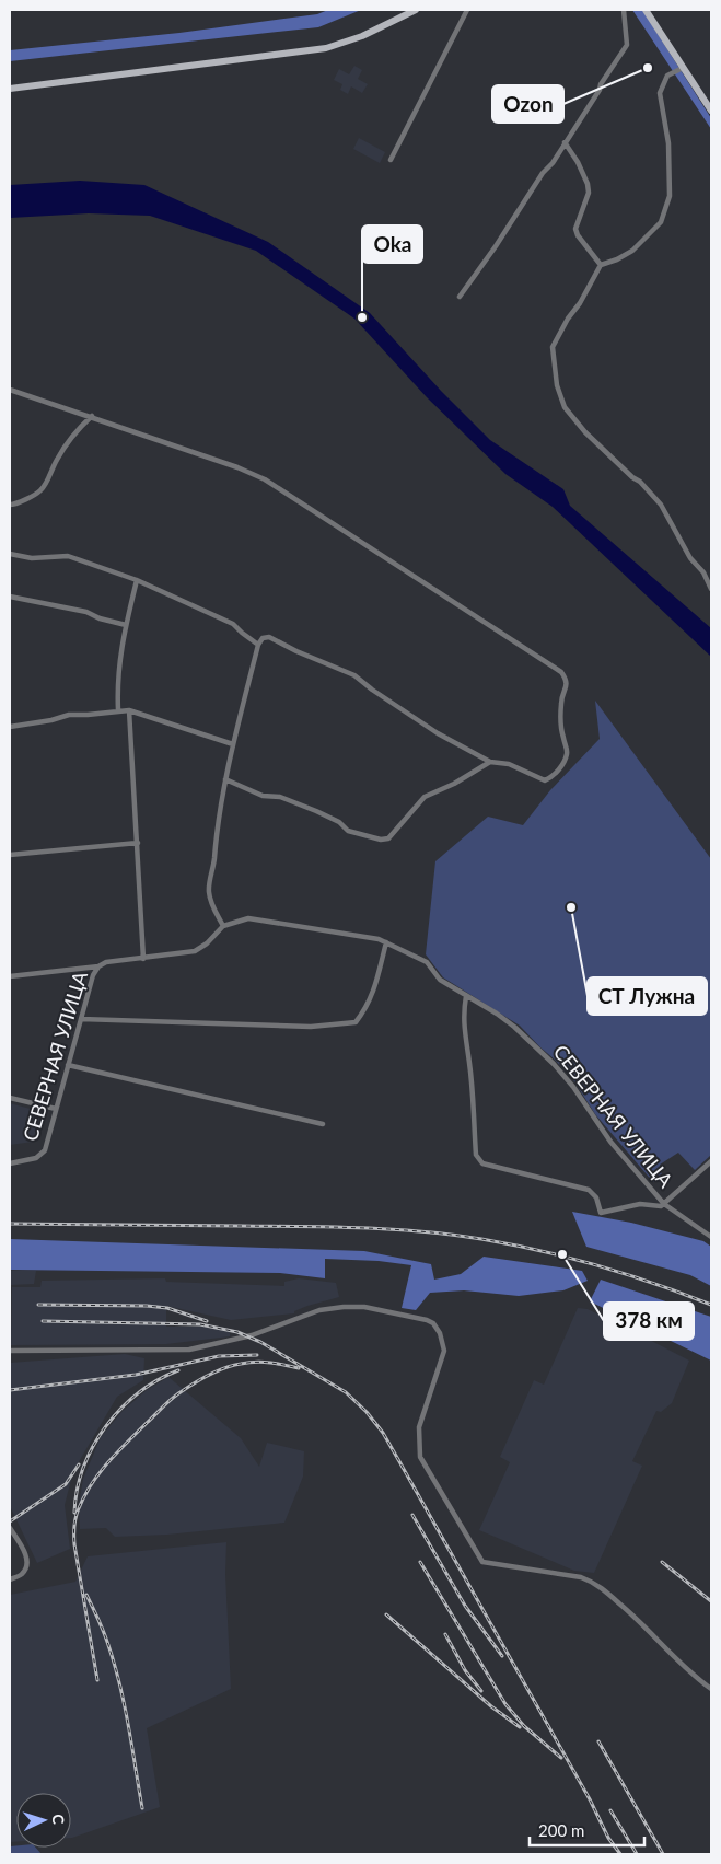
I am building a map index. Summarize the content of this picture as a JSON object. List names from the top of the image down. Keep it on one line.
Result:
{"streets":{"street":["СЕВЕРНАЯ УЛИЦА"]},"places":["Ozon","Oka","СТ Лужна","378 км"],"scale_bar":"200 m","north":"right"}
